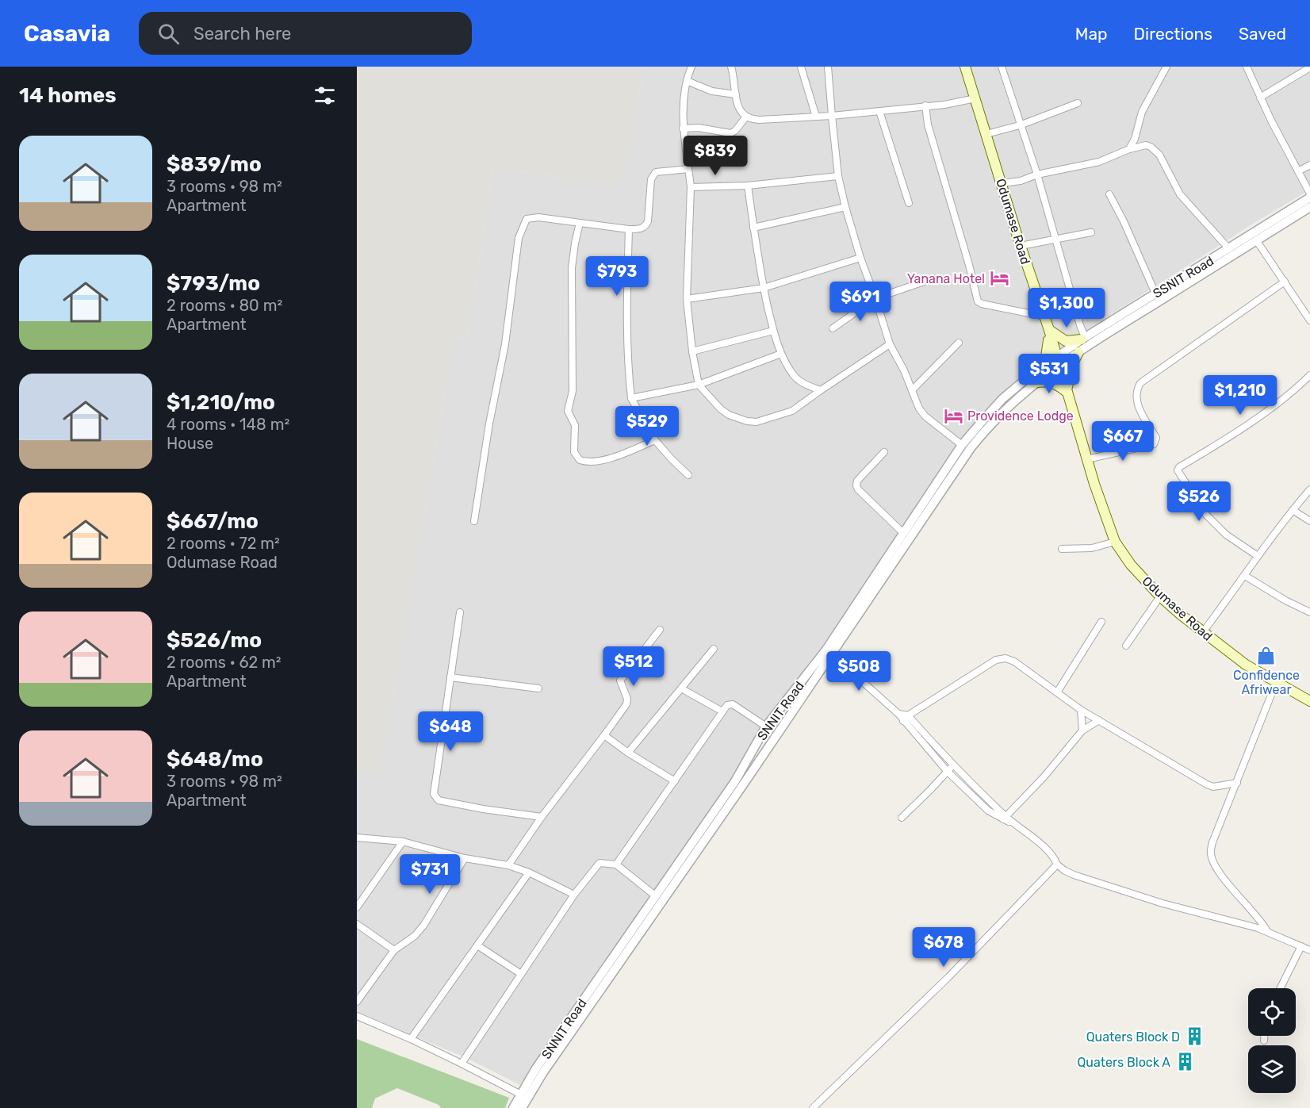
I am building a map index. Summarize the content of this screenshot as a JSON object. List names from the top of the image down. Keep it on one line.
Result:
{"streets":{"main road":["Odumase Road"],"street":["SSNIT Road","SNNIT Road"]},"crossings":[["Odumase Road","SSNIT Road"],["Odumase Road","SNNIT Road"],["SSNIT Road","SNNIT Road"]],"places":{"hotel":["Yanana Hotel","Providence Lodge"],"shop":["Confidence Afriwear"],"building":["Quaters Block D","Quaters Block A"]},"page":{"header":"Casavia","search":"Search here","nav":["Map","Directions","Saved"],"heading":"14 homes","list":[{"name":"$839/mo","note":"3 rooms · 98 m² · Apartment"},{"name":"$793/mo","note":"2 rooms · 80 m² · Apartment"},{"name":"$1,210/mo","note":"4 rooms · 148 m² · House"},{"name":"$667/mo","note":"2 rooms · 72 m² · Odumase Road"},{"name":"$526/mo","note":"2 rooms · 62 m² · Apartment"},{"name":"$648/mo","note":"3 rooms · 98 m² · Apartment"}],"price":["$839","$793","$691","$1,300","$531","$1,210","$529","$667","$526","$512","$508","$648","$731","$678"]}}
